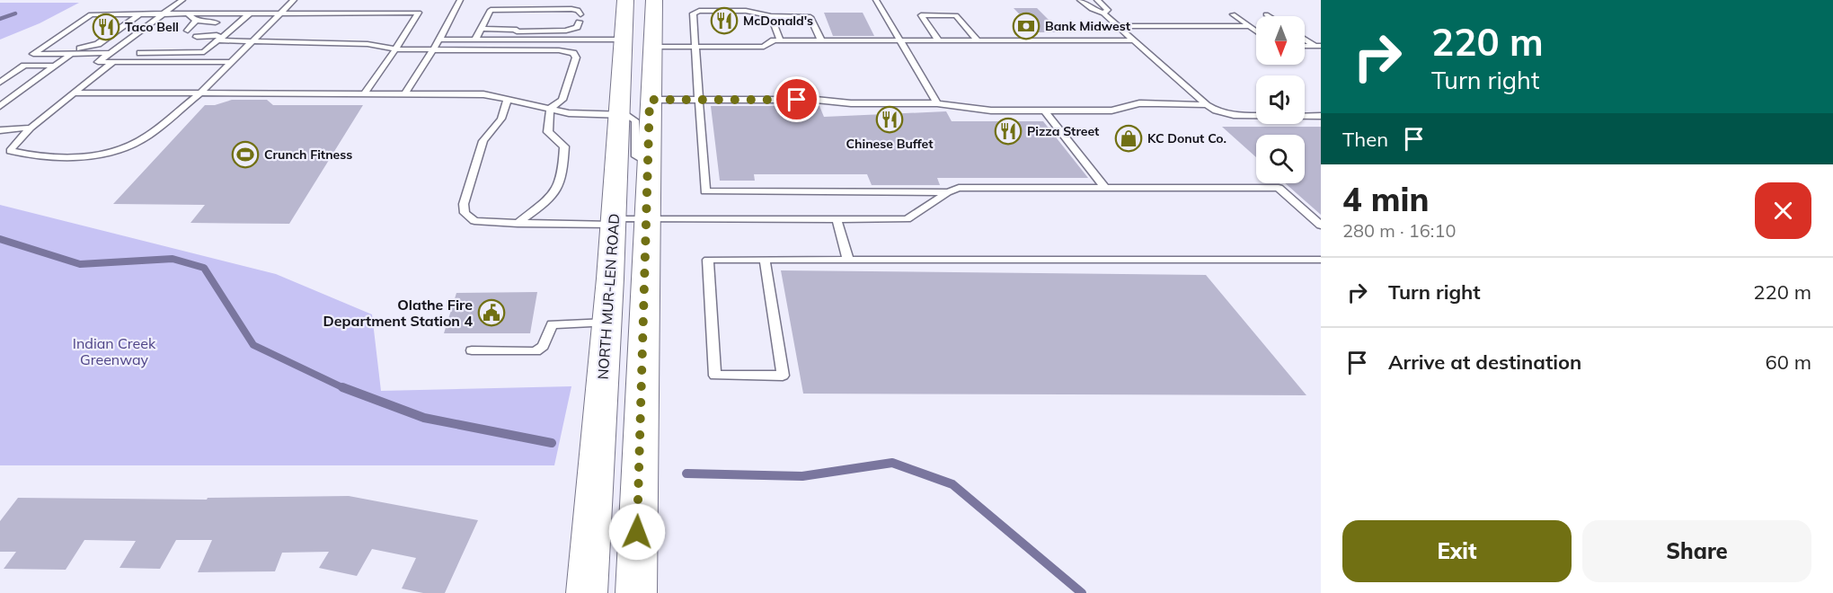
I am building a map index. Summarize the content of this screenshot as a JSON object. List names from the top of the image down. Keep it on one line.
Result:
{"streets":{"main road":["NORTH MUR-LEN ROAD"]},"parks":["Indian Creek Greenway"],"places":{"restaurant":["McDonald's","Taco Bell","Chinese Buffet","Pizza Street"],"bank":["Bank Midwest"],"shop":["KC Donut Co."],"sports":["Crunch Fitness"],"public building":["Olathe Fire Department Station 4"]},"north":"bottom","page":{"turn":["220 m","Turn right"],"then":"Then","heading":["4 min","280 m · 16:10"],"list":[{"name":"Turn right","value":"220 m"},{"name":"Arrive at destination","value":"60 m"}],"buttons":["Exit","Share"]}}
